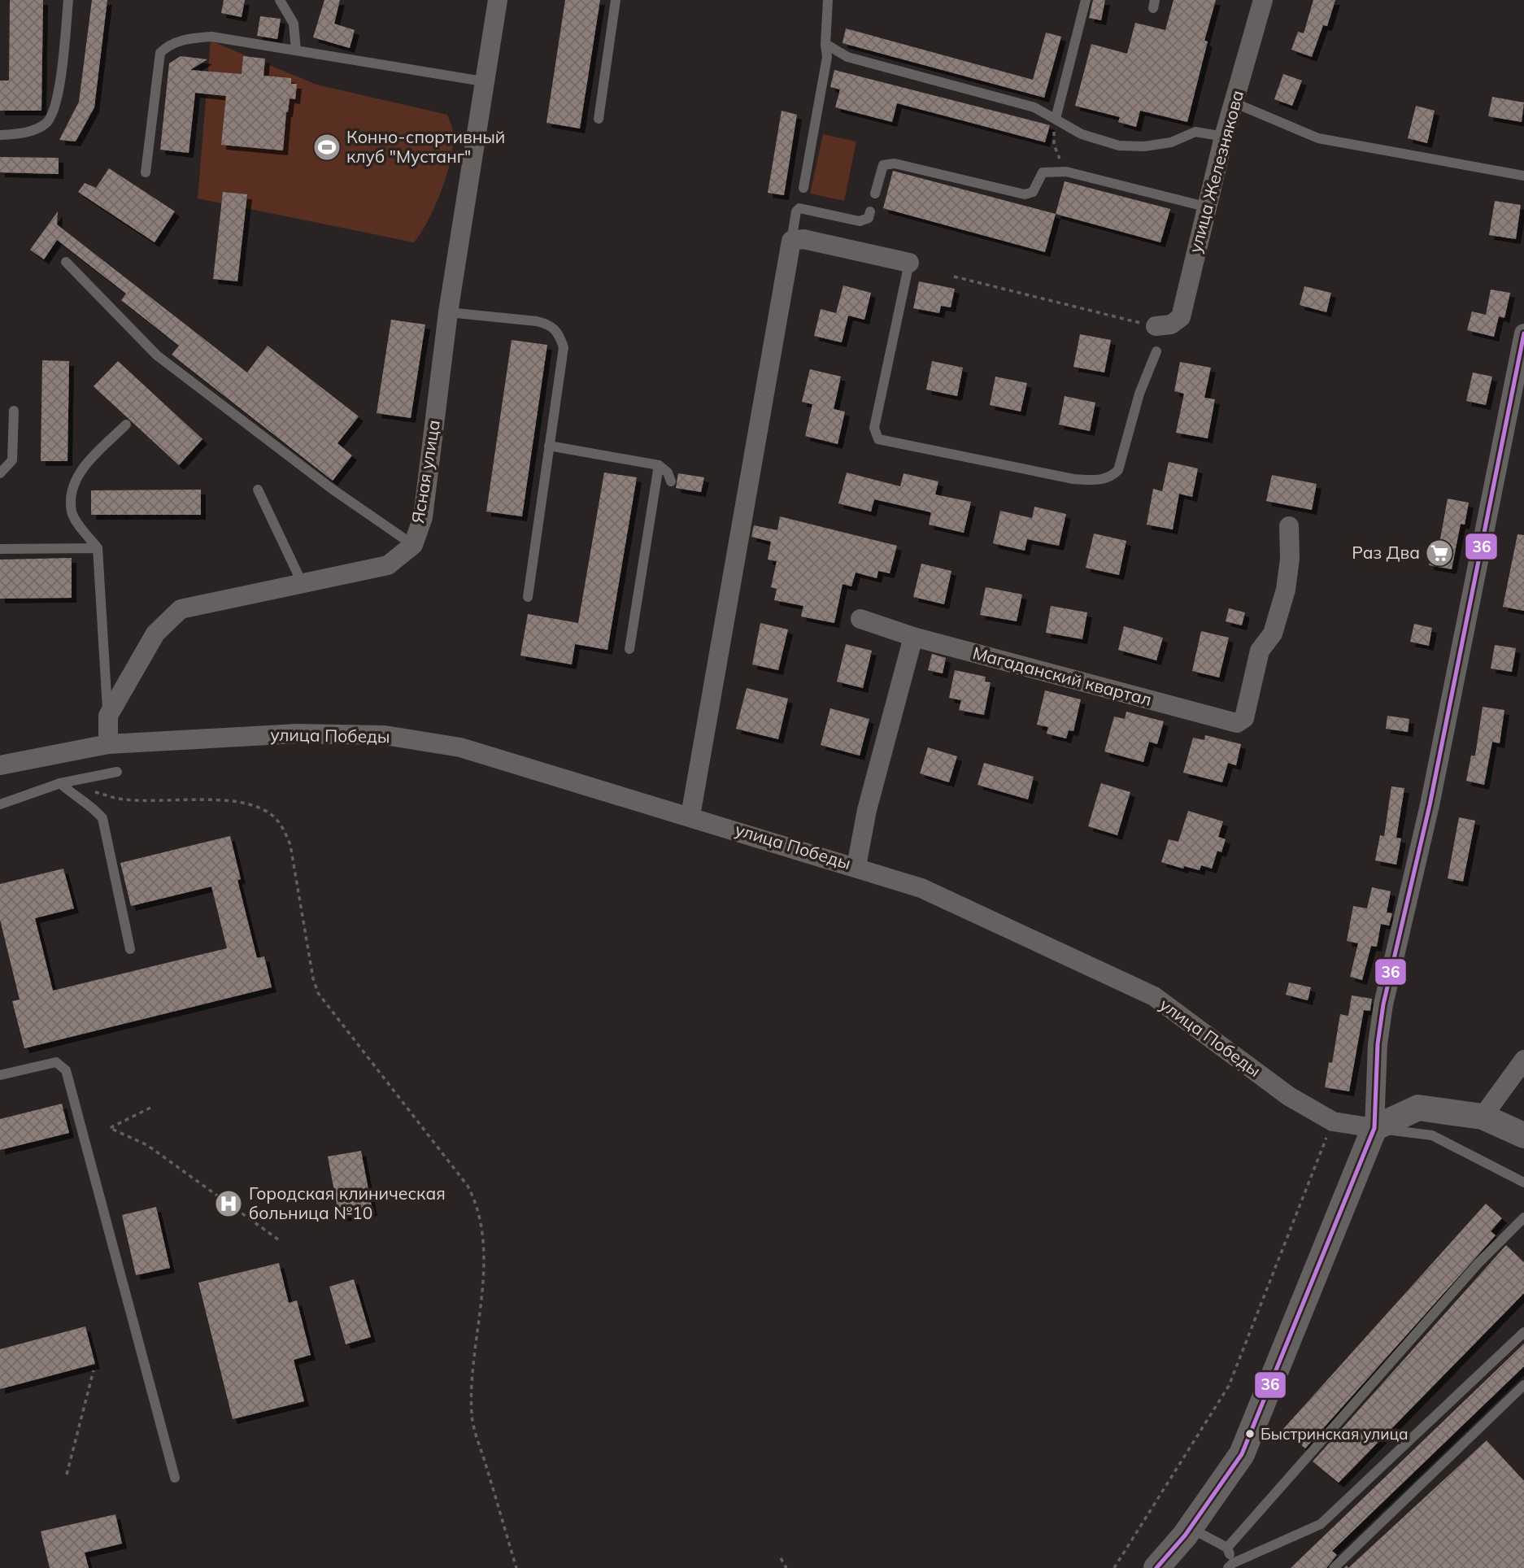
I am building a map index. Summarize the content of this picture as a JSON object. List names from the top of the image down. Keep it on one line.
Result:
{"streets":{"street":["улица Железнякова","Ясная улица","Магаданский квартал","улица Победы"]},"crossings":[["Ясная улица","улица Победы"]],"places":{"sports":["Конно-спортивный клуб \"Мустанг\""],"supermarket":["Раз Два"],"hospital":["Городская клиническая больница №10"],"other":["Быстринская улица"]},"lines":["transit line 36"]}
